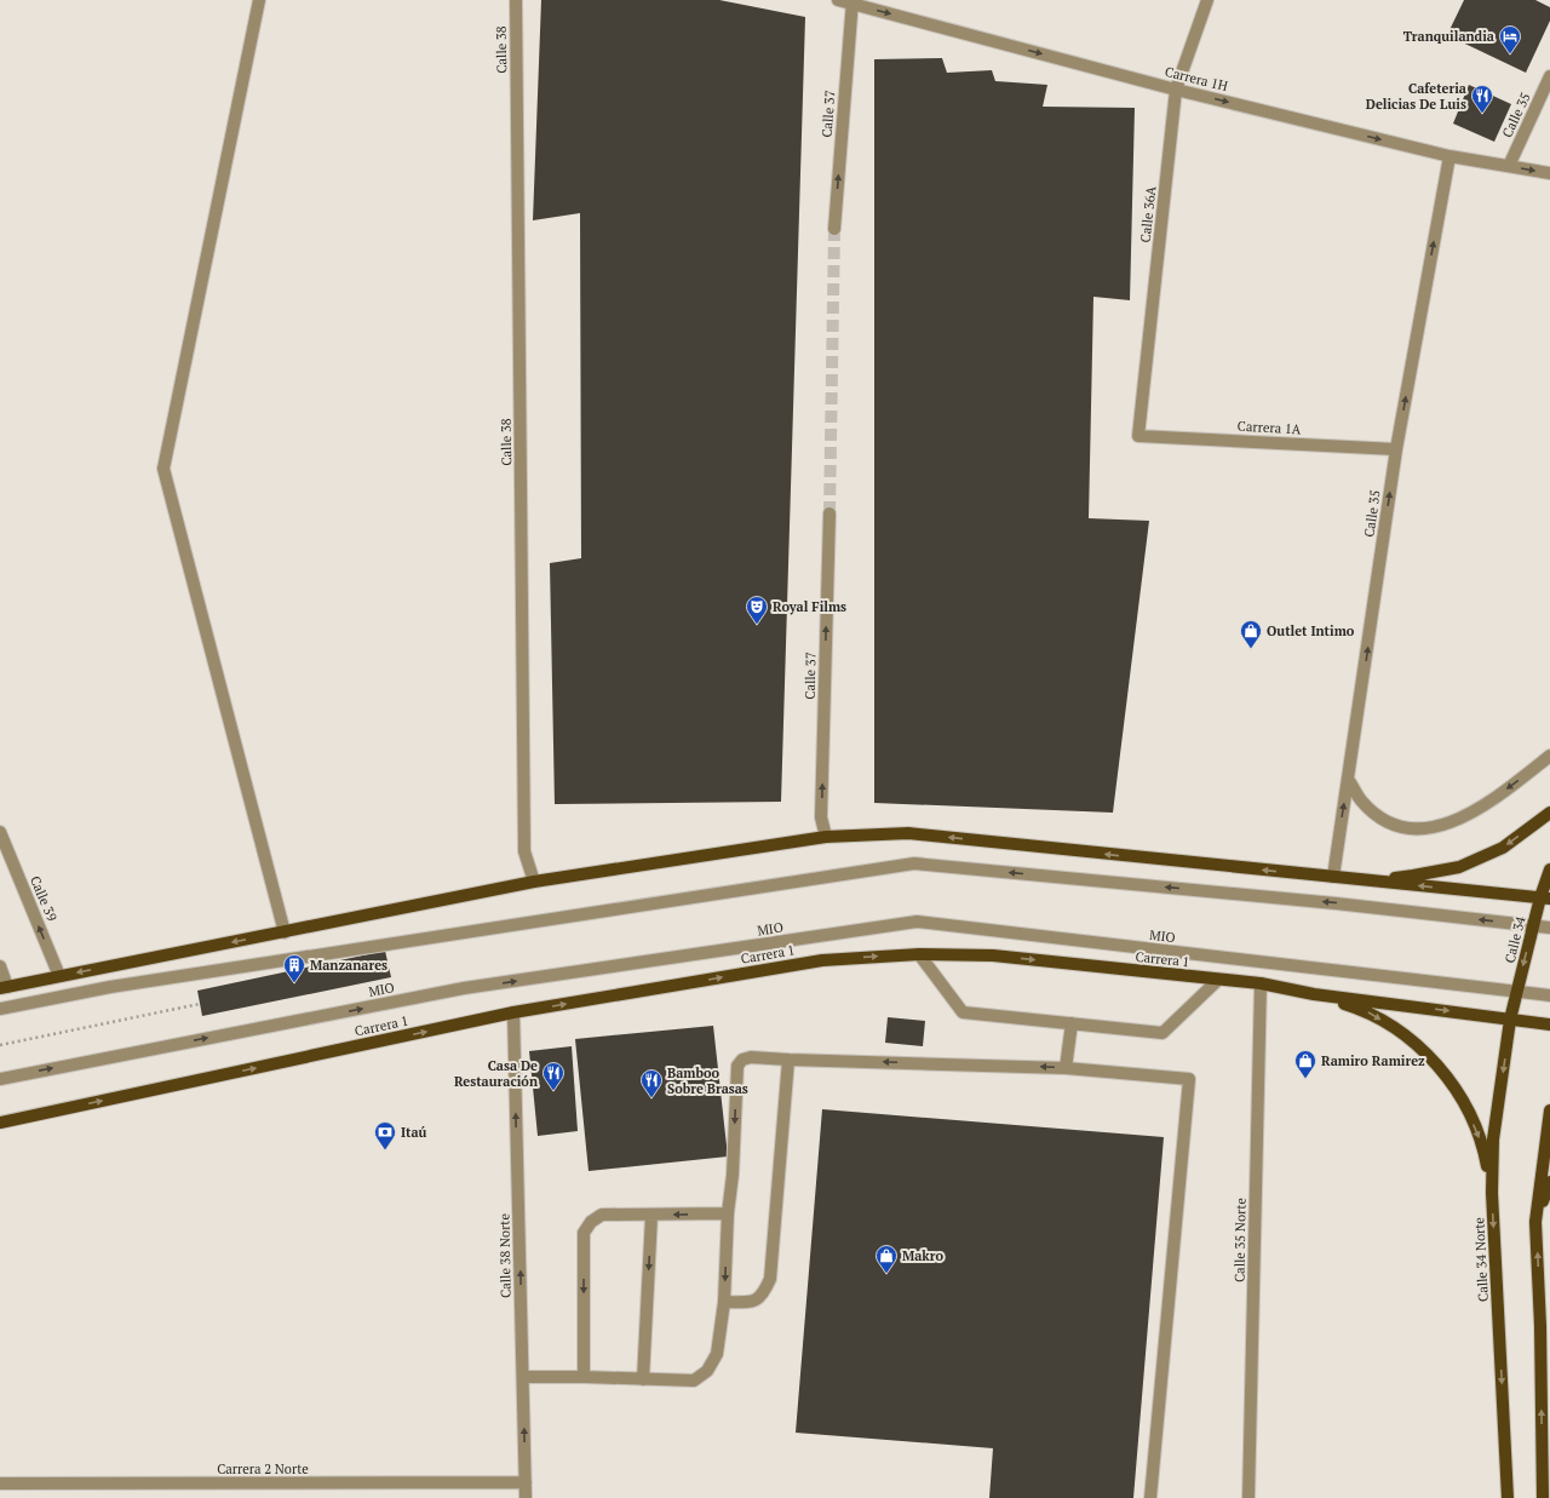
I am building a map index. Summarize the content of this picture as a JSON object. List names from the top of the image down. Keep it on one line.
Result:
{"streets":{"main road":["Calle 34","Carrera 1","Calle 34 Norte"],"street":["Calle 38","Carrera 1H","Calle 37","Calle 35","Calle 36A","Carrera 1A","Calle 39","MIO","Calle 35 Norte","Calle 38 Norte","Carrera 2 Norte"]},"crossings":[["Carrera 1H","Calle 37"],["Carrera 1H","Calle 35"],["Carrera 1H","Calle 36A"],["Calle 35","Carrera 1A"],["Calle 36A","Carrera 1A"],["MIO","Calle 34"],["Calle 34","Carrera 1"],["Calle 34","Calle 34 Norte"],["Carrera 1","Calle 35 Norte"],["Carrera 1","Calle 38 Norte"],["Carrera 1","Calle 34 Norte"],["Calle 38 Norte","Carrera 2 Norte"]],"one_way":["Carrera 1H","Calle 37","Calle 35","Calle 39","Calle 34","Carrera 1","Calle 38 Norte"],"places":{"hotel":["Tranquilandia"],"restaurant":["Cafeteria Delicias De Luis","Casa De Restauración","Bamboo Sobre Brasas"],"theatre":["Royal Films"],"shop":["Outlet Intimo","Ramiro Ramirez","Makro"],"building":["Manzanares"],"bank":["Itaú"]}}
